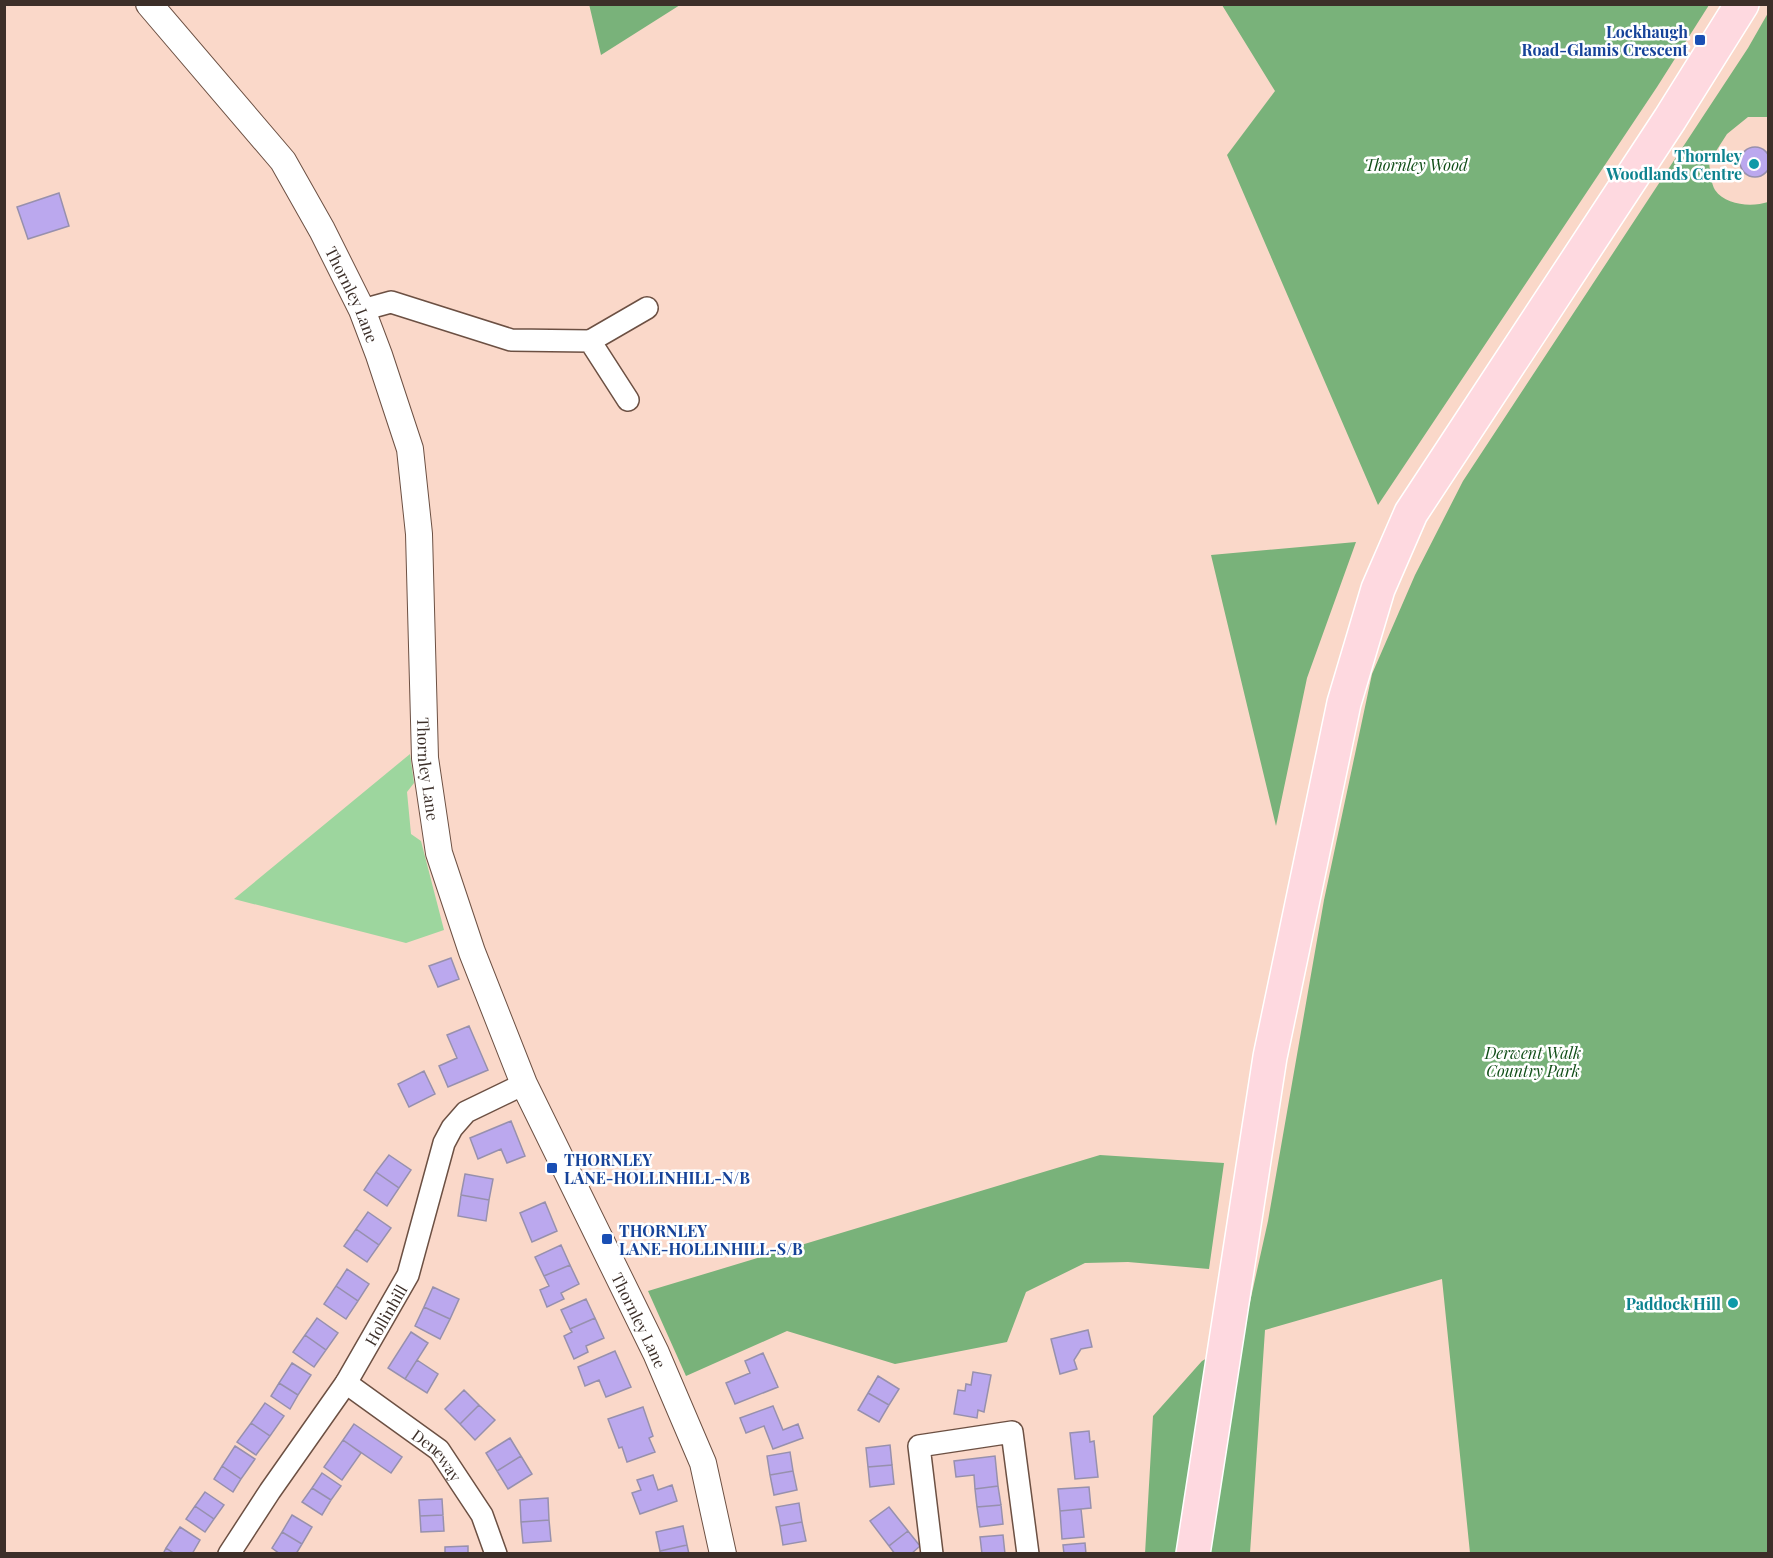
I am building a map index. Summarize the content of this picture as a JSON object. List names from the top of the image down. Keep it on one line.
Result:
{"streets":{"street":["Thornley Lane","Hollinhill","Deneway"]},"crossings":[["Thornley Lane","Hollinhill"],["Hollinhill","Deneway"]],"parks":["Thornley Wood","Derwent Walk Country Park"],"places":{"transit":["Lockhaugh Road-Glamis Crescent","THORNLEY LANE-HOLLINHILL-N/B","THORNLEY LANE-HOLLINHILL-S/B"],"other":["Thornley Woodlands Centre","Paddock Hill"]}}
